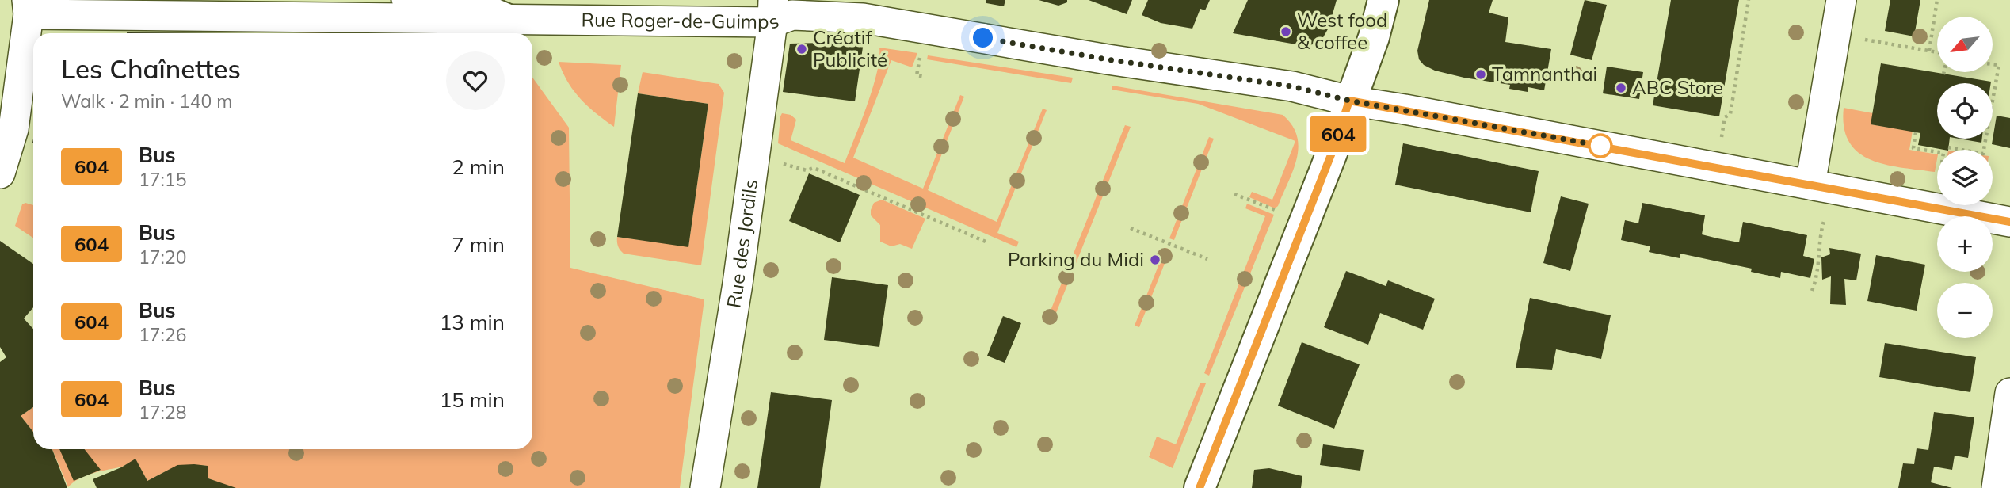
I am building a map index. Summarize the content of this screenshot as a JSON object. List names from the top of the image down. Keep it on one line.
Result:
{"streets":{"street":["Rue Roger-de-Guimps","Rue des Jordils"]},"crossings":[["Rue Roger-de-Guimps","Rue des Jordils"]],"places":["West food & coffee","Créatif Publicité","Tamnanthai","ABC Store","Parking du Midi"],"lines":["bus line 604"],"north":"bottom left","page":{"on_map":"604","map_buttons":["+","−"],"heading":["Les Chaînettes","Walk · 2 min · 140 m"],"list":[{"mark":"604","name":"Bus","note":"17:15","value":"2 min"},{"mark":"604","name":"Bus","note":"17:20","value":"7 min"},{"mark":"604","name":"Bus","note":"17:26","value":"13 min"},{"mark":"604","name":"Bus","note":"17:28","value":"15 min"}]}}
